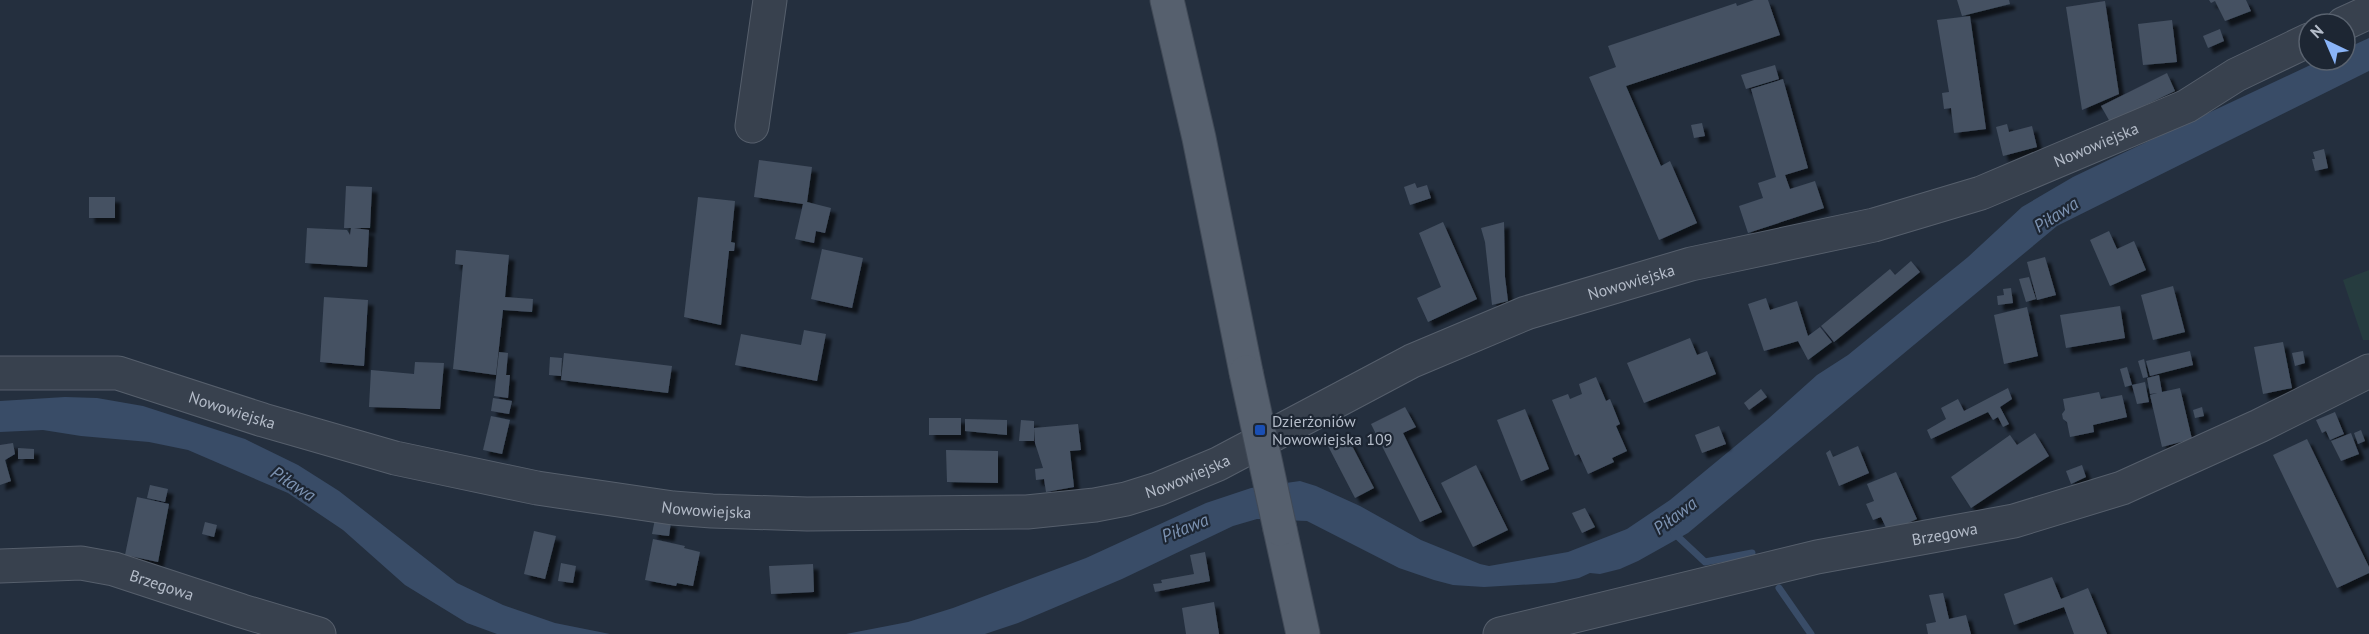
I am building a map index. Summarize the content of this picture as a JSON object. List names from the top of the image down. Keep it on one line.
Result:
{"streets":{"street":["Nowowiejska","Brzegowa"]},"water":["Piława"],"places":{"transit":["Dzierżoniów Nowowiejska 109"]},"north":"top left"}
